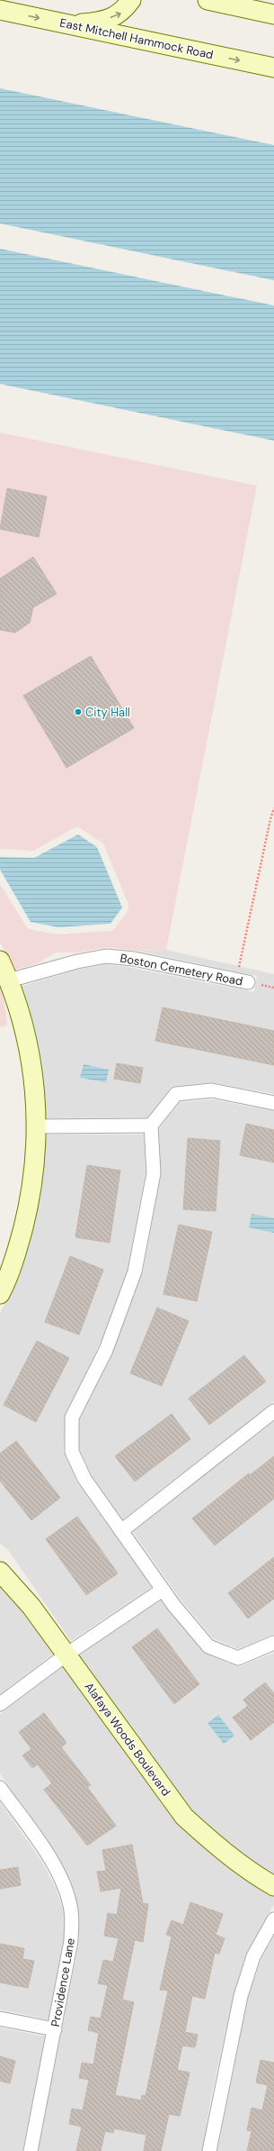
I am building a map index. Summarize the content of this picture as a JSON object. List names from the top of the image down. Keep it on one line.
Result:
{"streets":{"street":["East Mitchell Hammock Road","Boston Cemetery Road","Alafaya Woods Boulevard","Providence Lane"]},"one_way":["East Mitchell Hammock Road"],"places":["City Hall"]}
